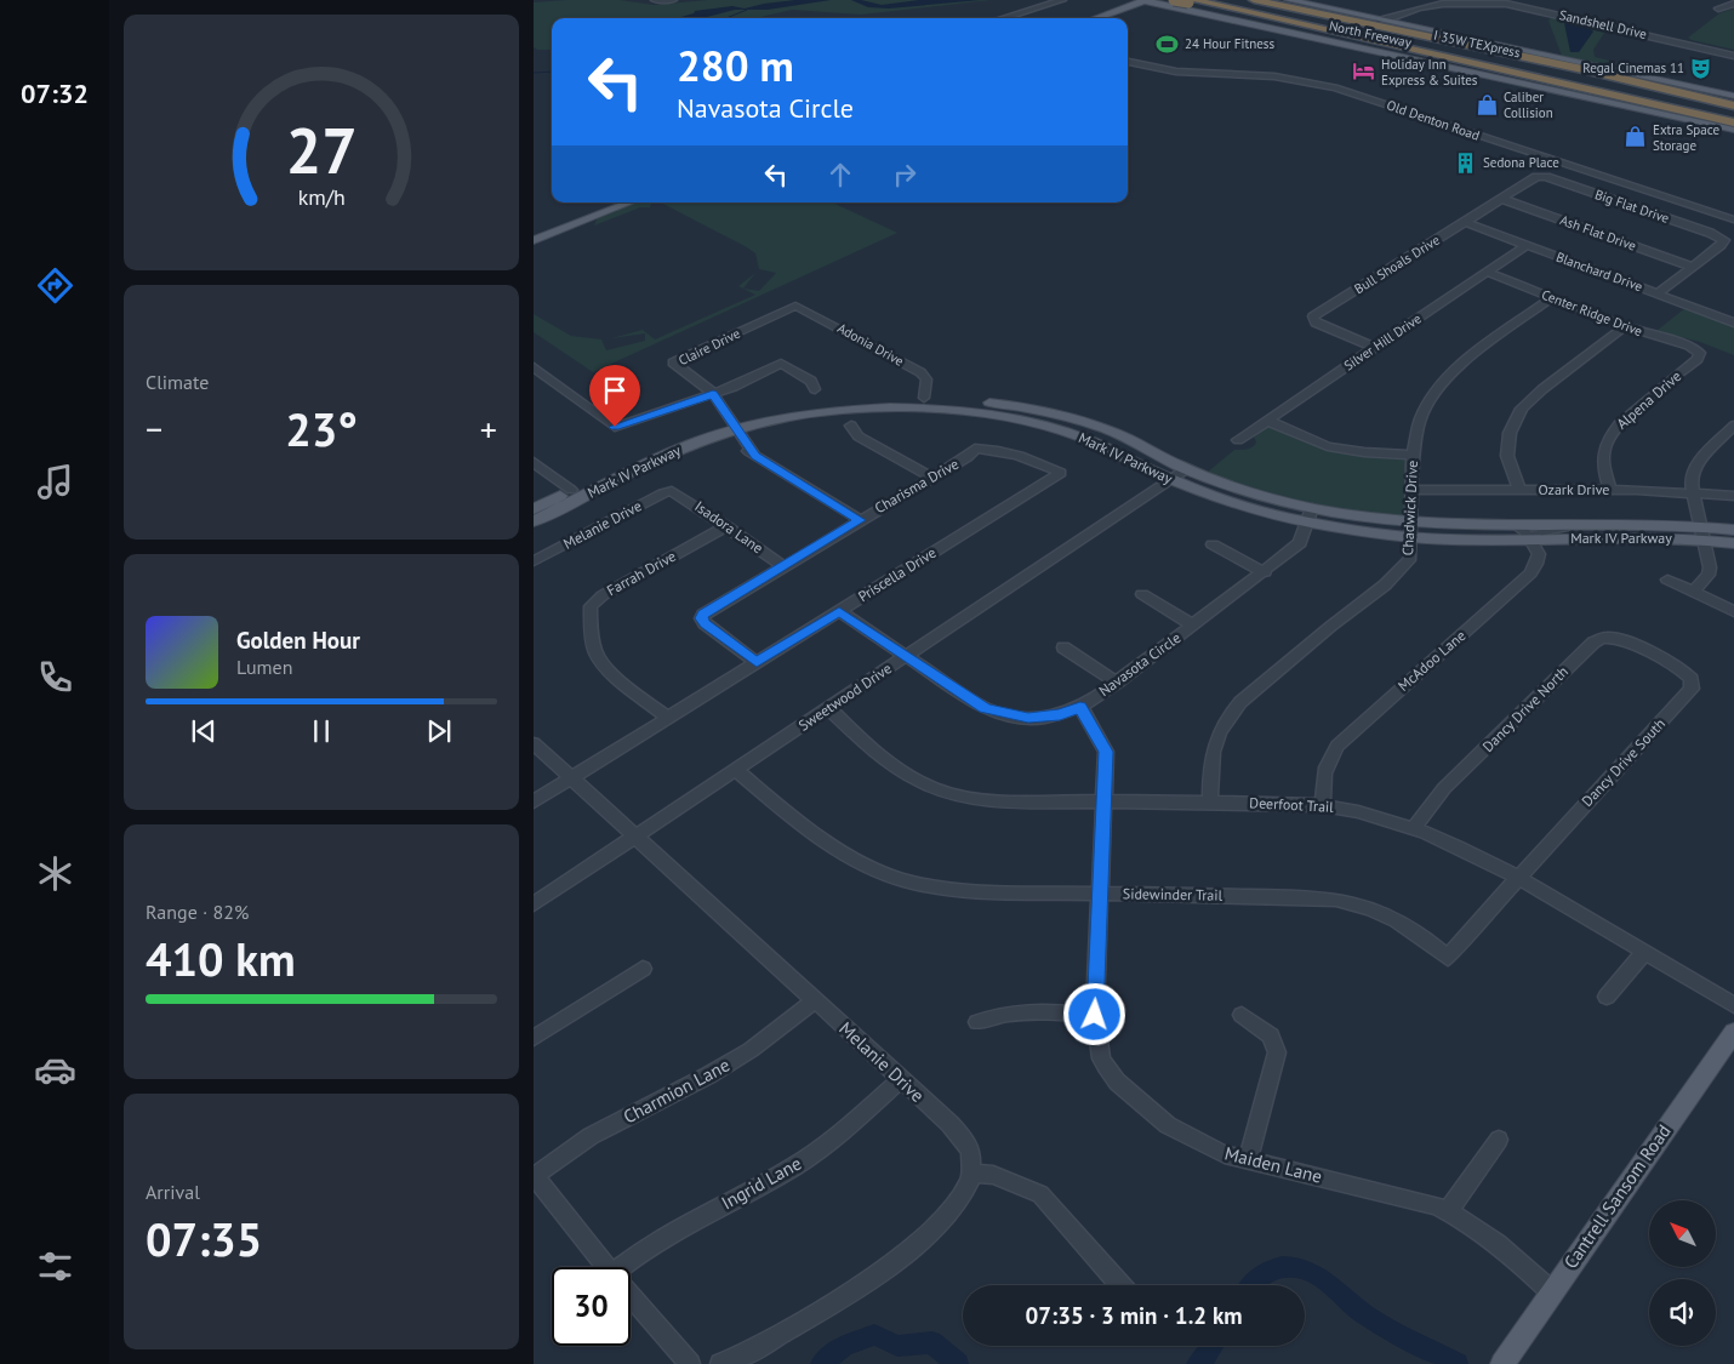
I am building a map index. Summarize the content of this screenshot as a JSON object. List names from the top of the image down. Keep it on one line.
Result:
{"streets":{"highway":["North Freeway","I 35W TEXpress"],"main road":["Mark IV Parkway","Cantrell Sansom Road"],"street":["Sandshell Drive","Old Denton Road","Big Flat Drive","Ash Flat Drive","Bull Shoals Drive","Blanchard Drive","Center Ridge Drive","Silver Hill Drive","Adonia Drive","Claire Drive","Alpena Drive","Charisma Drive","Ozark Drive","Chadwick Drive","Melanie Drive","Isadora Lane","Farrah Drive","Priscella Drive","McAdoo Lane","Navasota Circle","Sweetwood Drive","Dancy Drive North","Dancy Drive South","Deerfoot Trail","Sidewinder Trail","Charmion Lane","Maiden Lane","Ingrid Lane"]},"crossings":[["Sandshell Drive","North Freeway"],["North Freeway","I 35W TEXpress"],["Big Flat Drive","Ash Flat Drive"],["Big Flat Drive","Bull Shoals Drive"],["Ash Flat Drive","Bull Shoals Drive"],["Bull Shoals Drive","Blanchard Drive"],["Bull Shoals Drive","Silver Hill Drive"],["Blanchard Drive","Silver Hill Drive"],["Center Ridge Drive","Silver Hill Drive"],["Center Ridge Drive","Alpena Drive"],["Center Ridge Drive","Chadwick Drive"],["Adonia Drive","Claire Drive"],["Adonia Drive","Mark IV Parkway"],["Claire Drive","Mark IV Parkway"],["Claire Drive","Charisma Drive"],["Alpena Drive","Ozark Drive"],["Mark IV Parkway","Chadwick Drive"],["Mark IV Parkway","McAdoo Lane"],["Mark IV Parkway","Navasota Circle"],["Mark IV Parkway","Sweetwood Drive"],["Charisma Drive","Isadora Lane"],["Charisma Drive","Priscella Drive"],["Ozark Drive","Chadwick Drive"],["Chadwick Drive","Deerfoot Trail"],["Melanie Drive","Isadora Lane"],["Melanie Drive","Priscella Drive"],["Melanie Drive","Sweetwood Drive"],["Melanie Drive","Charmion Lane"],["Melanie Drive","Ingrid Lane"],["Isadora Lane","Farrah Drive"],["Farrah Drive","Priscella Drive"],["Priscella Drive","Navasota Circle"],["McAdoo Lane","Deerfoot Trail"],["Navasota Circle","Sweetwood Drive"],["Navasota Circle","Maiden Lane"],["Sweetwood Drive","Deerfoot Trail"],["Sweetwood Drive","Sidewinder Trail"],["Dancy Drive North","Dancy Drive South"],["Dancy Drive North","Deerfoot Trail"],["Dancy Drive South","Deerfoot Trail"],["Dancy Drive South","Sidewinder Trail"],["Deerfoot Trail","Sidewinder Trail"],["Deerfoot Trail","Maiden Lane"],["Sidewinder Trail","Maiden Lane"],["Maiden Lane","Cantrell Sansom Road"]],"places":{"sports":["24 Hour Fitness"],"theatre":["Regal Cinemas 11"],"hotel":["Holiday Inn Express & Suites"],"shop":["Caliber Collision","Extra Space Storage"],"building":["Sedona Place"]},"north":"top left","page":{"tabs":"07:32","turn":["280 m","Navasota Circle"],"tile":["Climate",["Range · 82%","410 km"],["Arrival","07:35"]],"heat":["−","23°","+"],"song":["Golden Hour","Lumen"],"limit":"30","trip":"07:35 · 3 min · 1.2 km","gauge":["27","km/h"]}}
